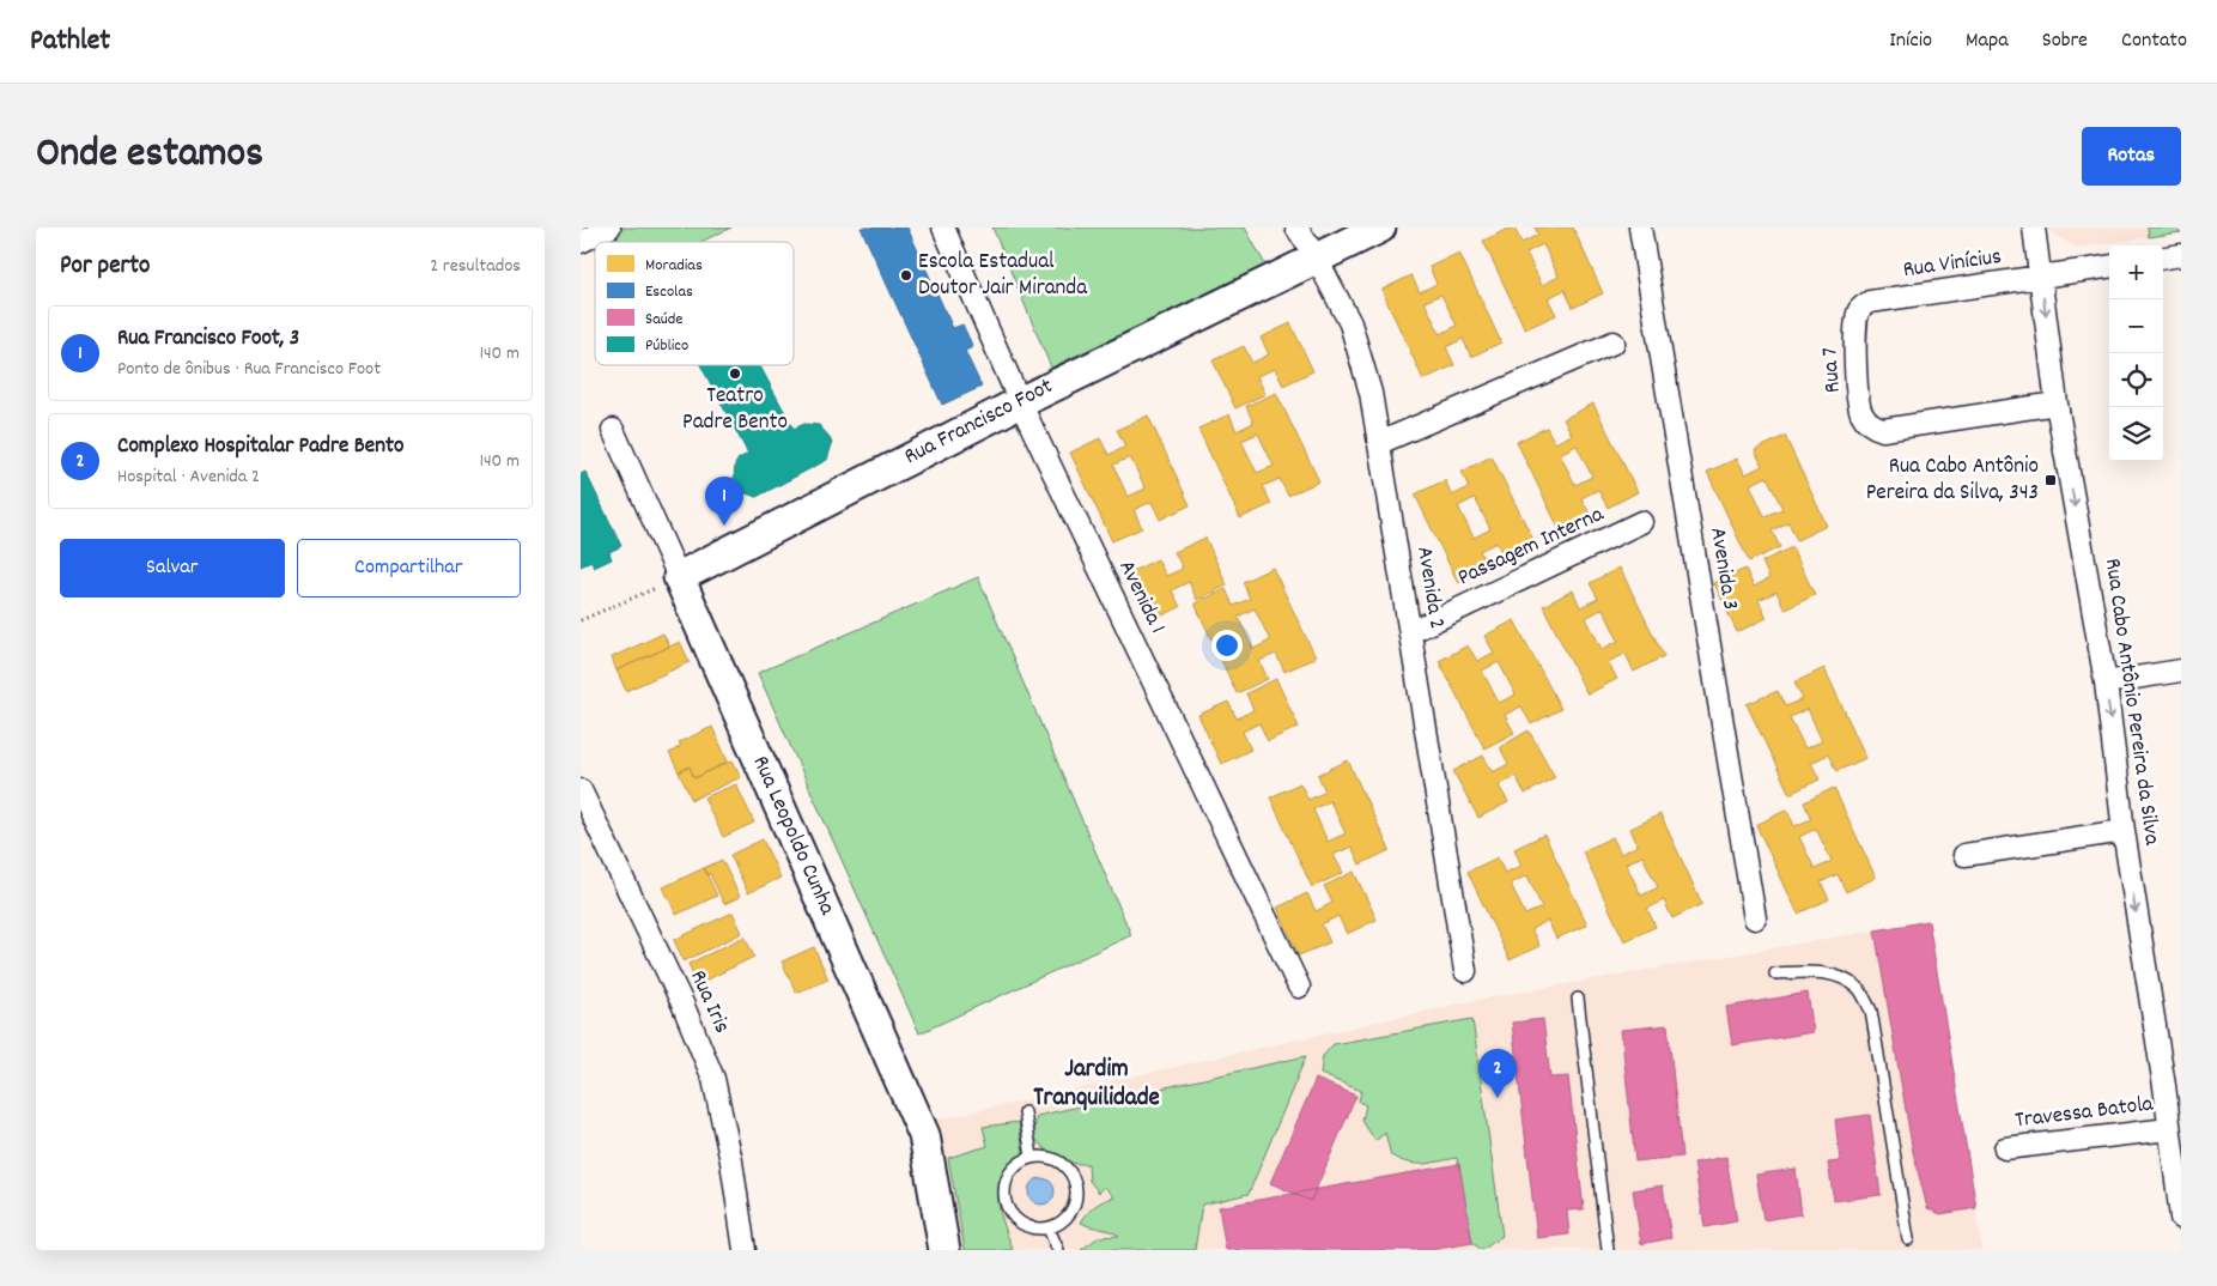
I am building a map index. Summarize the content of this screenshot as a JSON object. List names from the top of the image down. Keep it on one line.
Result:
{"streets":{"street":["Rua Vinícius","Rua 7","Rua Francisco Foot","Passagem Interna","Avenida 3","Avenida 2","Avenida 1","Rua Cabo Antônio Pereira da Silva","Rua Leopoldo Cunha","Rua Iris","Travessa Batola"]},"crossings":[["Rua Vinícius","Rua 7"],["Rua Vinícius","Rua Cabo Antônio Pereira da Silva"],["Rua 7","Rua Cabo Antônio Pereira da Silva"],["Rua Francisco Foot","Avenida 2"],["Rua Francisco Foot","Avenida 1"],["Rua Francisco Foot","Rua Leopoldo Cunha"],["Passagem Interna","Avenida 2"],["Rua Cabo Antônio Pereira da Silva","Travessa Batola"]],"one_way":["Rua Cabo Antônio Pereira da Silva"],"districts":["Jardim Tranquilidade"],"places":{"other":["Escola Estadual Doutor Jair Miranda","Teatro Padre Bento"],"transit":["Rua Cabo Antônio Pereira da Silva, 343"]},"legend":["Moradias","Escolas","Saúde","Público"],"page":{"header":"Pathlet","nav":["Início","Mapa","Sobre","Contato"],"title":"Onde estamos","buttons":["Rotas",["Salvar","Compartilhar"]],"heading":["Por perto","2 resultados"],"map_buttons":["+","−"],"list":[{"mark":"1","name":"Rua Francisco Foot, 3","note":"Ponto de ônibus · Rua Francisco Foot","value":"140 m"},{"mark":"2","name":"Complexo Hospitalar Padre Bento","note":"Hospital · Avenida 2","value":"140 m"}],"pins":["1","2"]}}
